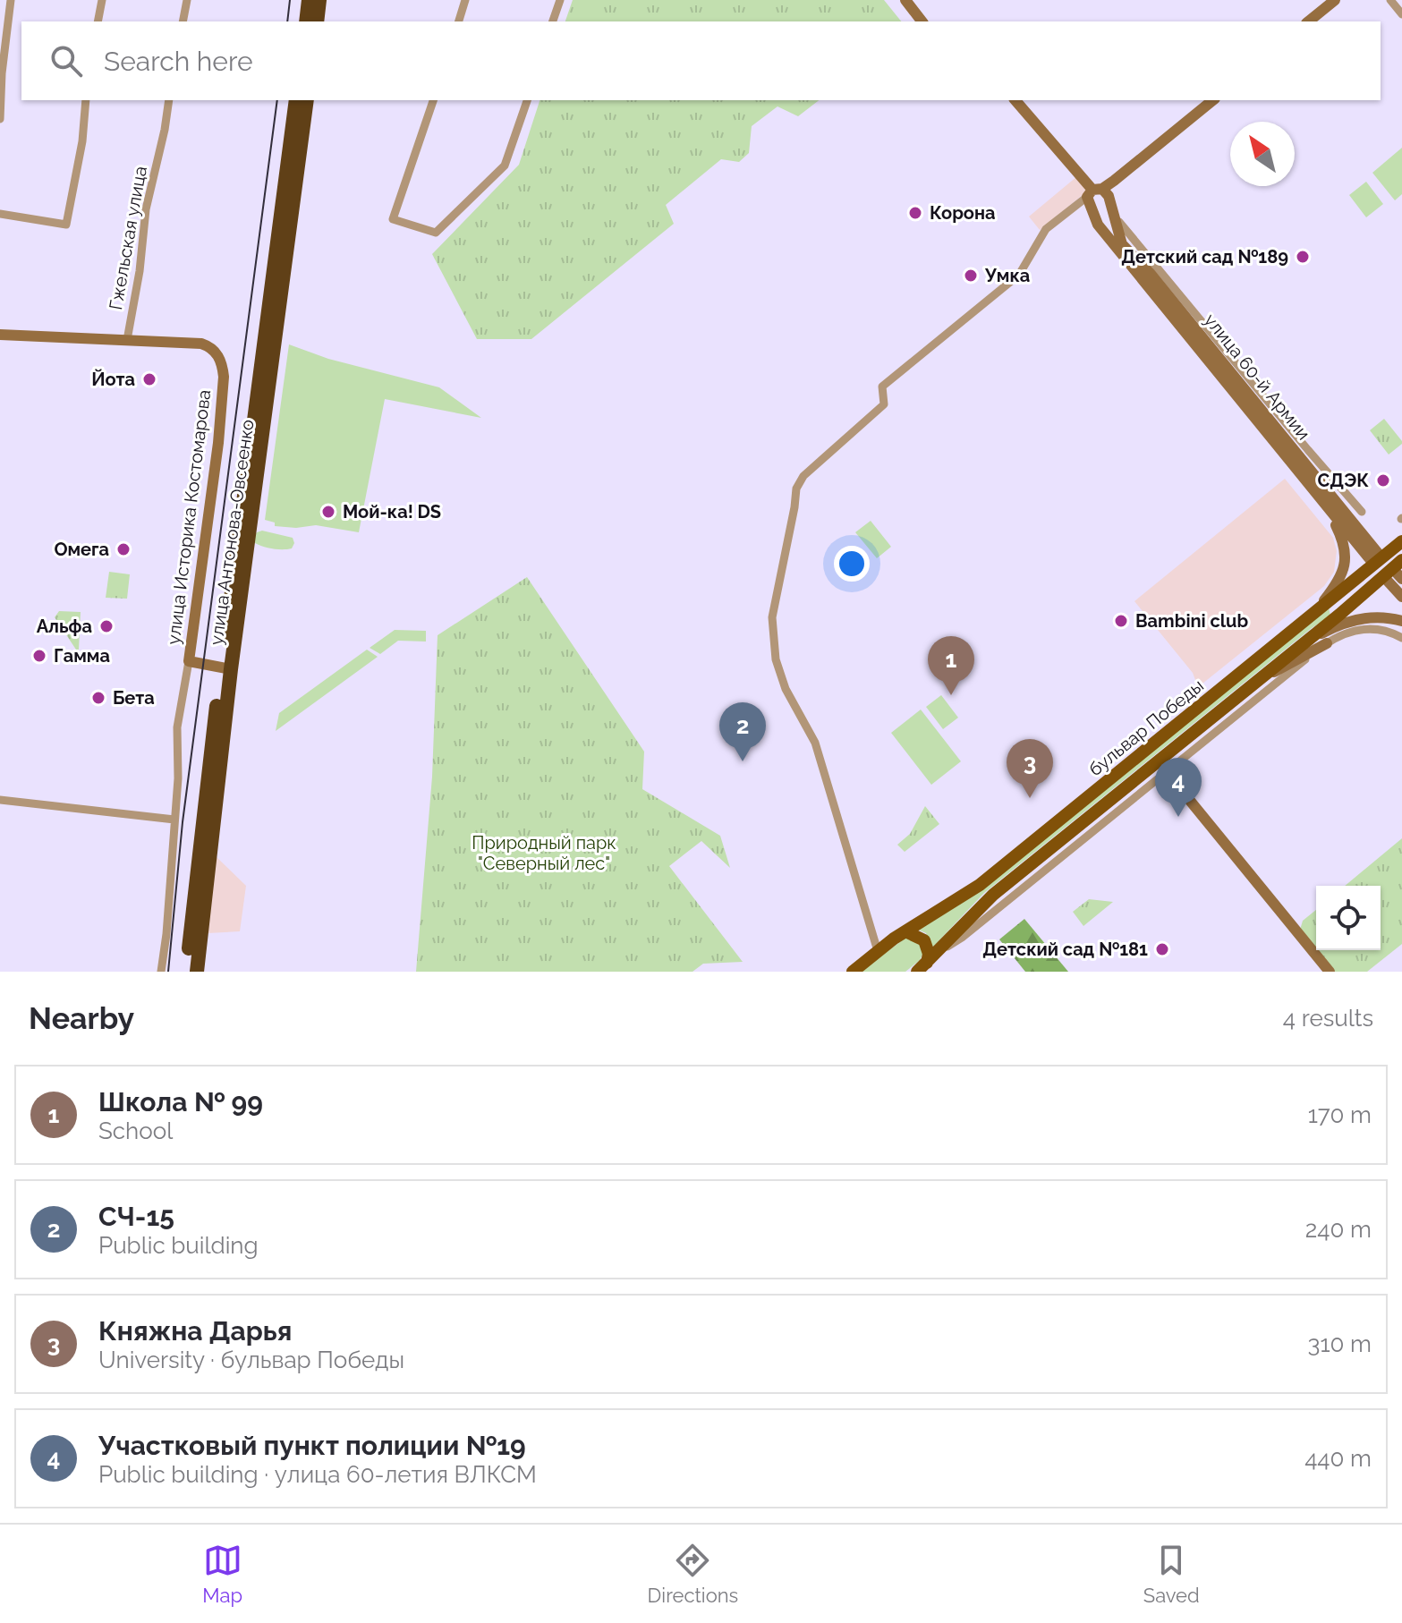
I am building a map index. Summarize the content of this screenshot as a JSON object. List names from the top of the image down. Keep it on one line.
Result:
{"streets":{"highway":["улица Антонова-Овсеенко"],"main road":["улица 60-й Армии","бульвар Победы"],"street":["Гжельская улица","улица Историка Костомарова"]},"crossings":[["Гжельская улица","улица Историка Костомарова"],["улица 60-й Армии","бульвар Победы"],["улица Историка Костомарова","улица Антонова-Овсеенко"]],"parks":["Природный парк \"Северный лес\""],"places":["Корона","Детский сад №189","Умка","Йота","СДЭК","Мой-ка! DS","Омега","Bambini club","Альфа","Гамма","Бета","Детский сад №181"],"north":"top left","page":{"search":"Search here","pins":["1","2","3","4"],"heading":["Nearby","4 results"],"list":[{"mark":"1","name":"Школа № 99","note":"School","value":"170 m"},{"mark":"2","name":"СЧ-15","note":"Public building","value":"240 m"},{"mark":"3","name":"Княжна Дарья","note":"University · бульвар Победы","value":"310 m"},{"mark":"4","name":"Участковый пункт полиции №19","note":"Public building · улица 60-летия ВЛКСМ","value":"440 m"}],"nav":["Map","Directions","Saved"]}}
